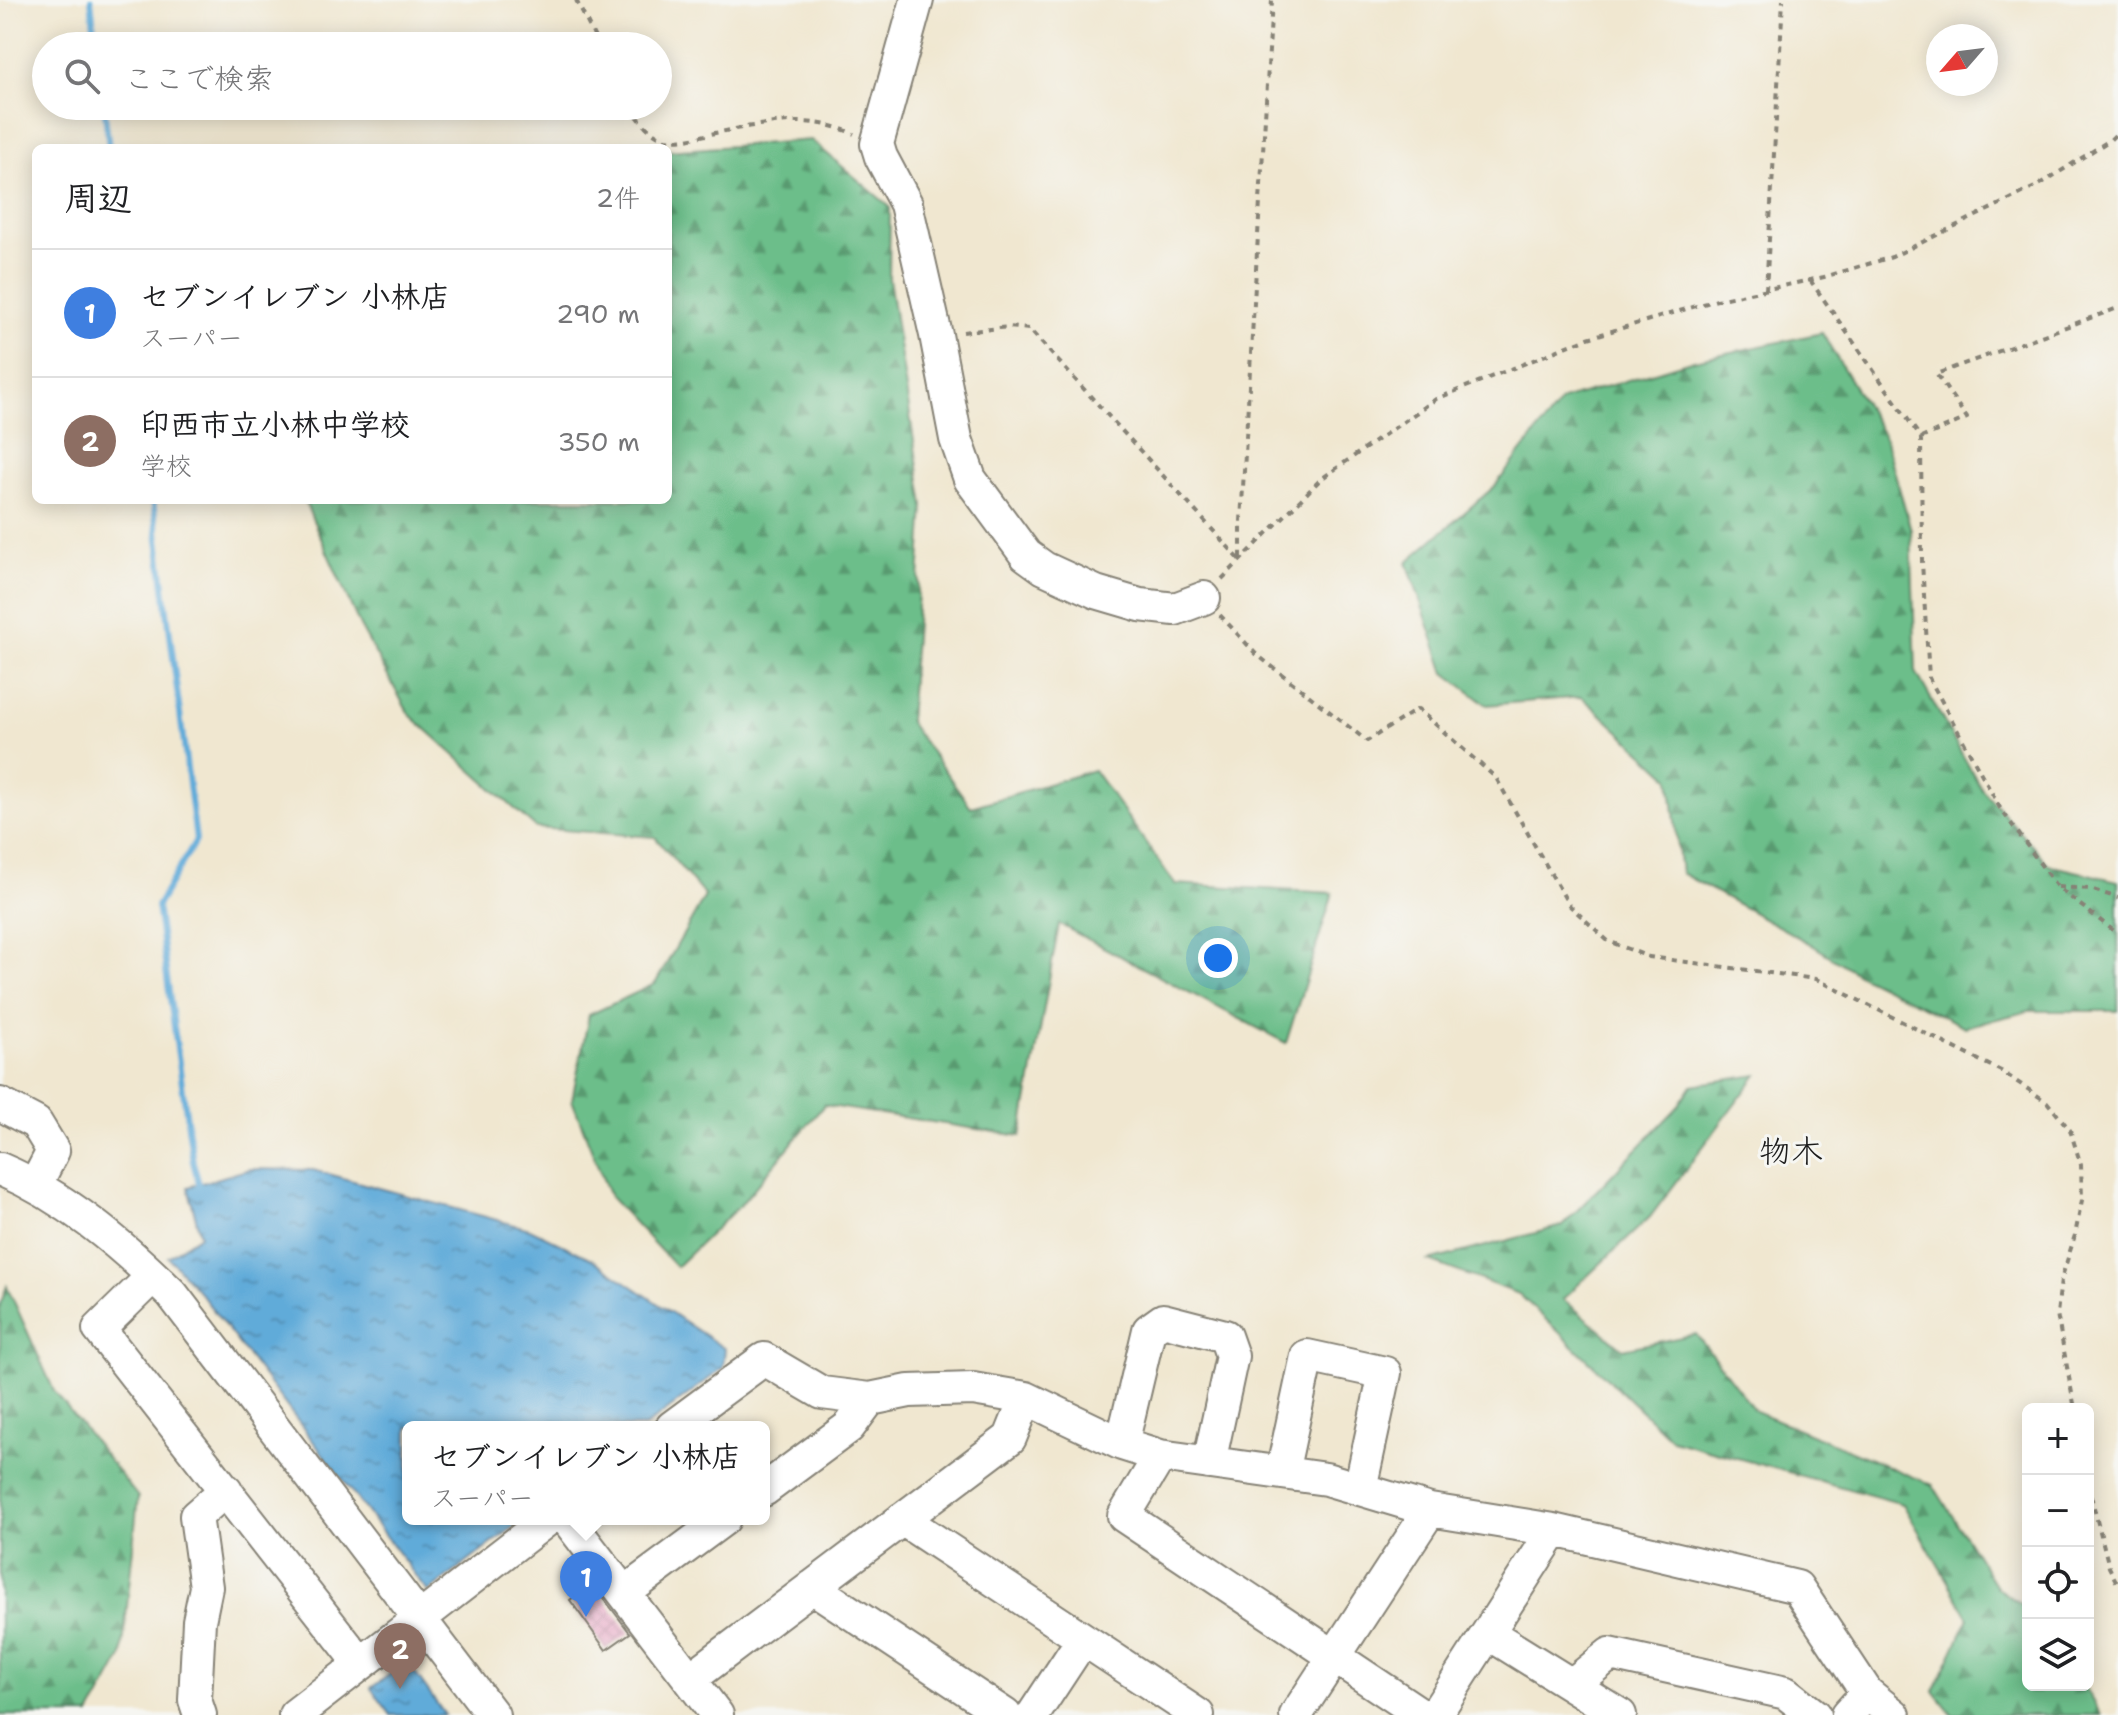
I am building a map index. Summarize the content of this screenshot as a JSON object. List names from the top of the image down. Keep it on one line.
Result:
{"districts":["物木"],"north":"bottom left","page":{"search":"ここで検索","heading":["周辺","2件"],"list":[{"mark":"1","name":"セブンイレブン 小林店","note":"スーパー","value":"290 m"},{"mark":"2","name":"印西市立小林中学校","note":"学校","value":"350 m"}],"map_buttons":["+","−"],"popup":["セブンイレブン 小林店","スーパー"],"pins":["1","2"]}}
